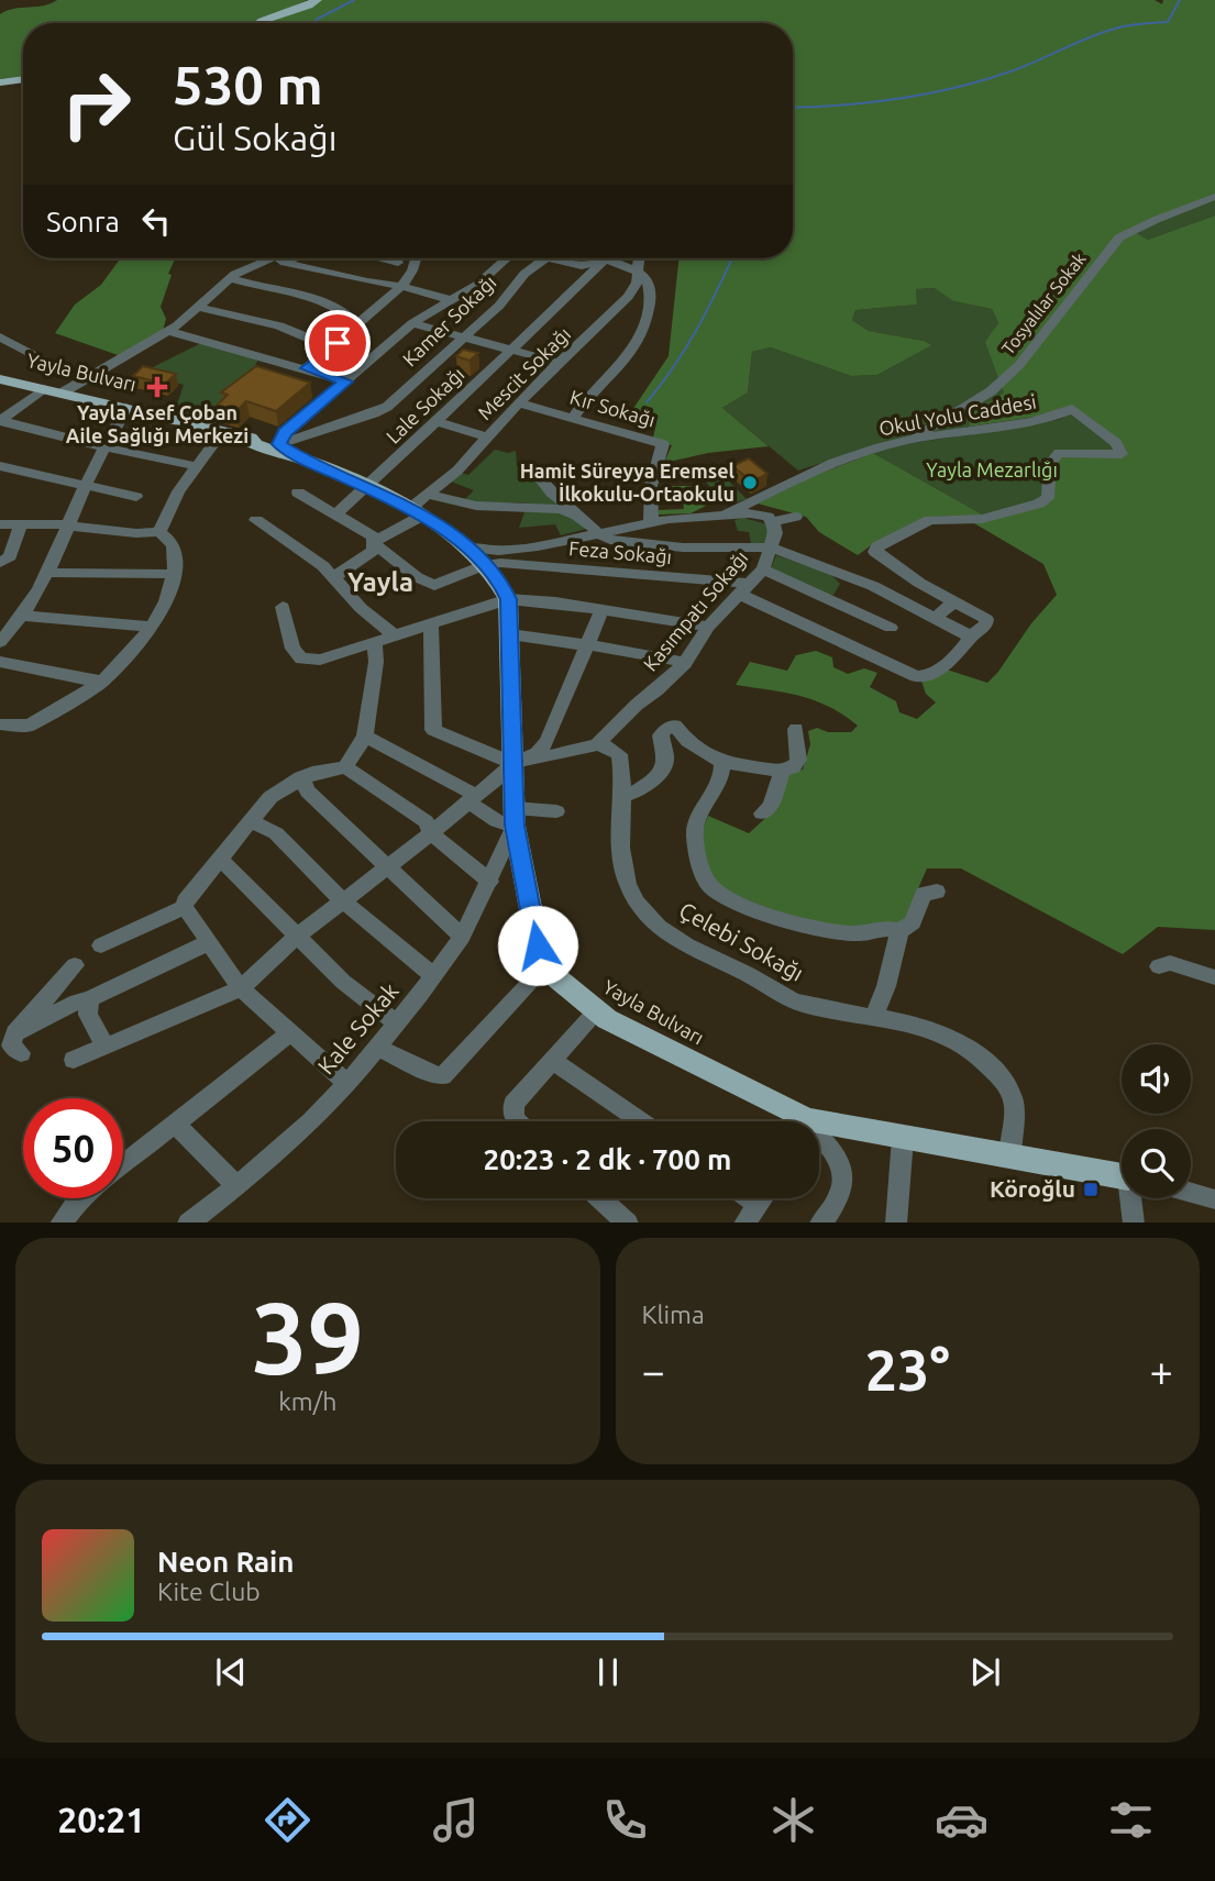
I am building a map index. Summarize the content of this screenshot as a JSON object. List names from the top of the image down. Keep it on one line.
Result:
{"streets":{"main road":["Yayla Bulvarı"],"street":["Tosyalılar Sokak","Kamer Sokağı","Mescit Sokağı","Lale Sokağı","Kır Sokağı","Okul Yolu Caddesi","Feza Sokağı","Kasımpatı Sokağı","Çelebi Sokağı","Kale Sokak"]},"crossings":[["Tosyalılar Sokak","Okul Yolu Caddesi"],["Kamer Sokağı","Yayla Bulvarı"],["Yayla Bulvarı","Mescit Sokağı"],["Yayla Bulvarı","Lale Sokağı"],["Yayla Bulvarı","Feza Sokağı"],["Yayla Bulvarı","Kasımpatı Sokağı"],["Yayla Bulvarı","Çelebi Sokağı"],["Yayla Bulvarı","Kale Sokak"],["Mescit Sokağı","Kır Sokağı"],["Feza Sokağı","Kasımpatı Sokağı"],["Kasımpatı Sokağı","Çelebi Sokağı"]],"districts":["Yayla"],"parks":["Yayla Mezarlığı"],"places":{"health":["Yayla Asef Çoban Aile Sağlığı Merkezi"],"other":["Hamit Süreyya Eremsel İlkokulu-Ortaokulu"],"transit":["Köroğlu"]},"page":{"turn":["530 m","Gül Sokağı"],"then":"Sonra","limit":"50","trip":"20:23 · 2 dk · 700 m","tile":[["39","km/h"],"Klima"],"heat":["−","23°","+"],"song":["Neon Rain","Kite Club"],"tabs":"20:21"}}
